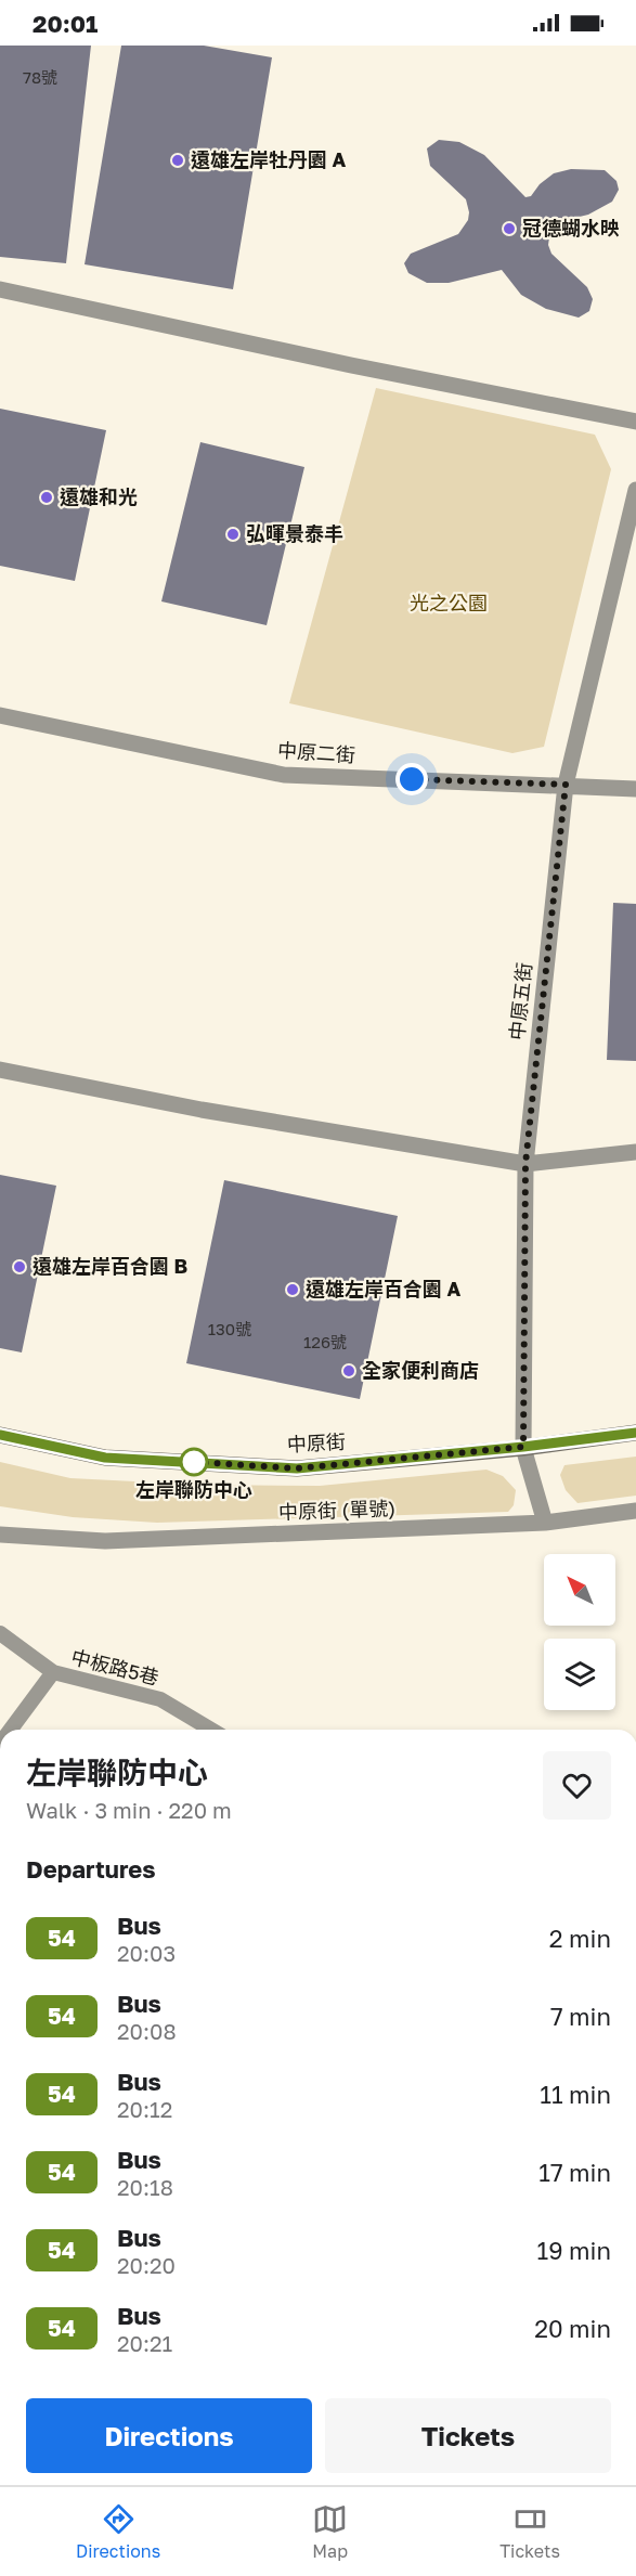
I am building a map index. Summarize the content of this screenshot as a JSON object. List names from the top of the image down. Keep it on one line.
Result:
{"streets":{"street":["中原二街","中原五街","中原街","中原街 (單號)"],"lane":["中板路5巷"]},"crossings":[["中原二街","中原五街"],["中原五街","中原街"],["中原五街","中原街 (單號)"]],"parks":["光之公園"],"places":["遠雄左岸牡丹園 A","冠德蝴水映","遠雄和光","弘暉景泰丰","遠雄左岸百合園 B","遠雄左岸百合園 A","全家便利商店","左岸聯防中心"],"lines":["bus line 54"],"house_numbers":["78號","130號","126號"],"north":"top left","page":{"status":"20:01","heading":[["左岸聯防中心","Walk · 3 min · 220 m"],"Departures"],"list":[{"mark":"54","name":"Bus","note":"20:03","value":"2 min"},{"mark":"54","name":"Bus","note":"20:08","value":"7 min"},{"mark":"54","name":"Bus","note":"20:12","value":"11 min"},{"mark":"54","name":"Bus","note":"20:18","value":"17 min"},{"mark":"54","name":"Bus","note":"20:20","value":"19 min"},{"mark":"54","name":"Bus","note":"20:21","value":"20 min"}],"buttons":["Directions","Tickets"],"tabs":["Directions","Map","Tickets"]}}
